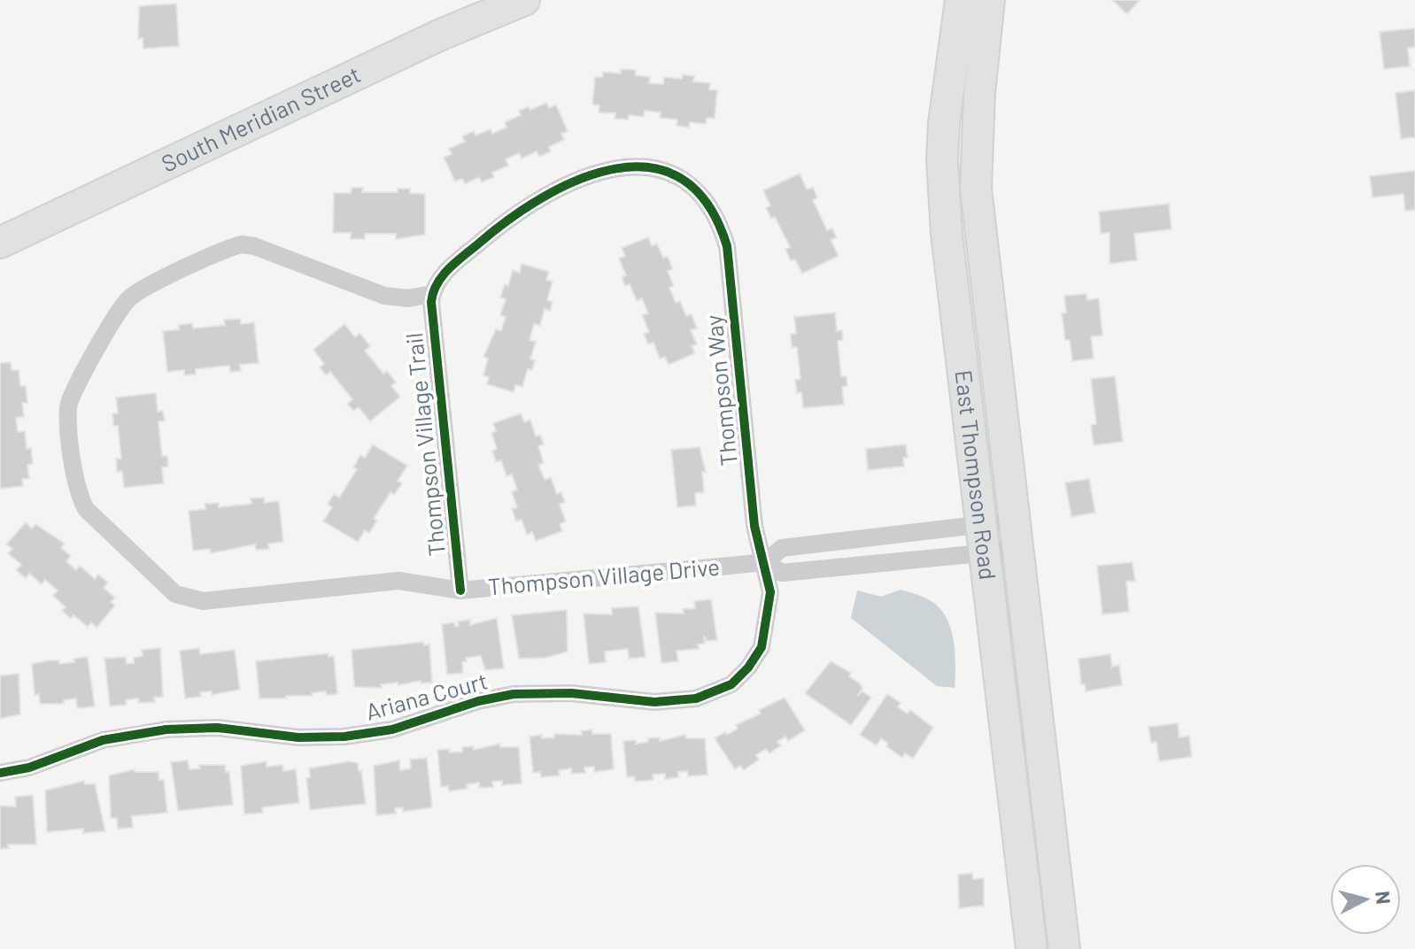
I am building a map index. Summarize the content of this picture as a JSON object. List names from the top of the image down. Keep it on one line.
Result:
{"streets":{"main road":["South Meridian Street","East Thompson Road"],"street":["Thompson Way","Thompson Village Trail","Thompson Village Drive","Ariana Court"]},"crossings":[["Thompson Way","Thompson Village Trail"],["Thompson Way","Thompson Village Drive"],["Thompson Way","Ariana Court"],["Thompson Village Trail","Thompson Village Drive"],["East Thompson Road","Thompson Village Drive"],["Thompson Village Drive","Ariana Court"]],"north":"right"}
